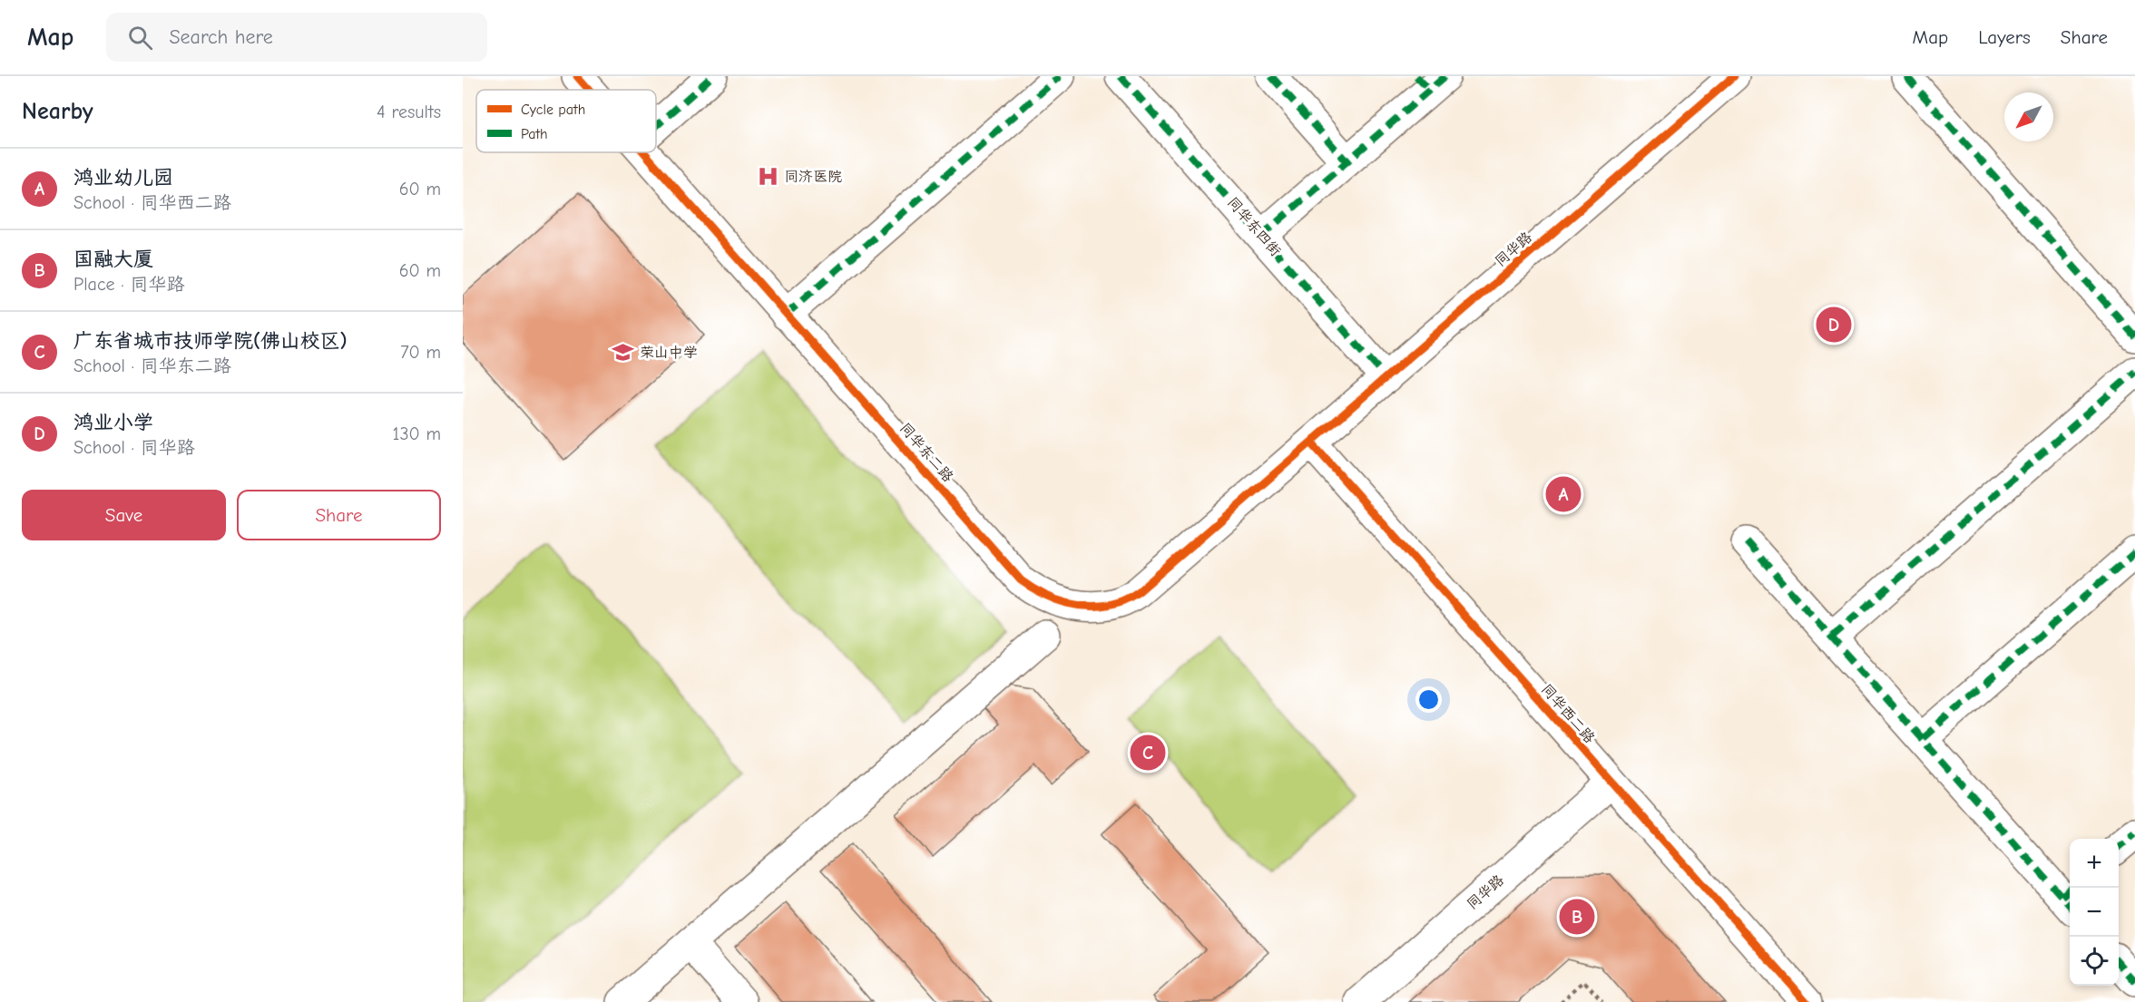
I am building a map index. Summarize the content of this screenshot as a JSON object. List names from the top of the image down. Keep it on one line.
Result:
{"streets":{"street":["同华东四街","同华路","同华东二路","同华西二路"]},"crossings":[["同华东四街","同华路"],["同华路","同华东二路"],["同华路","同华西二路"],["同华东二路","同华西二路"]],"places":{"hospital":["同济医院"],"school or university":["荣山中学"]},"legend":["Cycle path","Path"],"north":"bottom left","page":{"header":"Map","search":"Search here","nav":["Map","Layers","Share"],"heading":["Nearby","4 results"],"list":[{"mark":"A","name":"鸿业幼儿园","note":"School · 同华西二路","value":"60 m"},{"mark":"B","name":"国融大厦","note":"Place · 同华路","value":"60 m"},{"mark":"C","name":"广东省城市技师学院(佛山校区)","note":"School · 同华东二路","value":"70 m"},{"mark":"D","name":"鸿业小学","note":"School · 同华路","value":"130 m"}],"pins":["D","A","C","B"],"buttons":["Save","Share"],"map_buttons":["+","−"]}}
